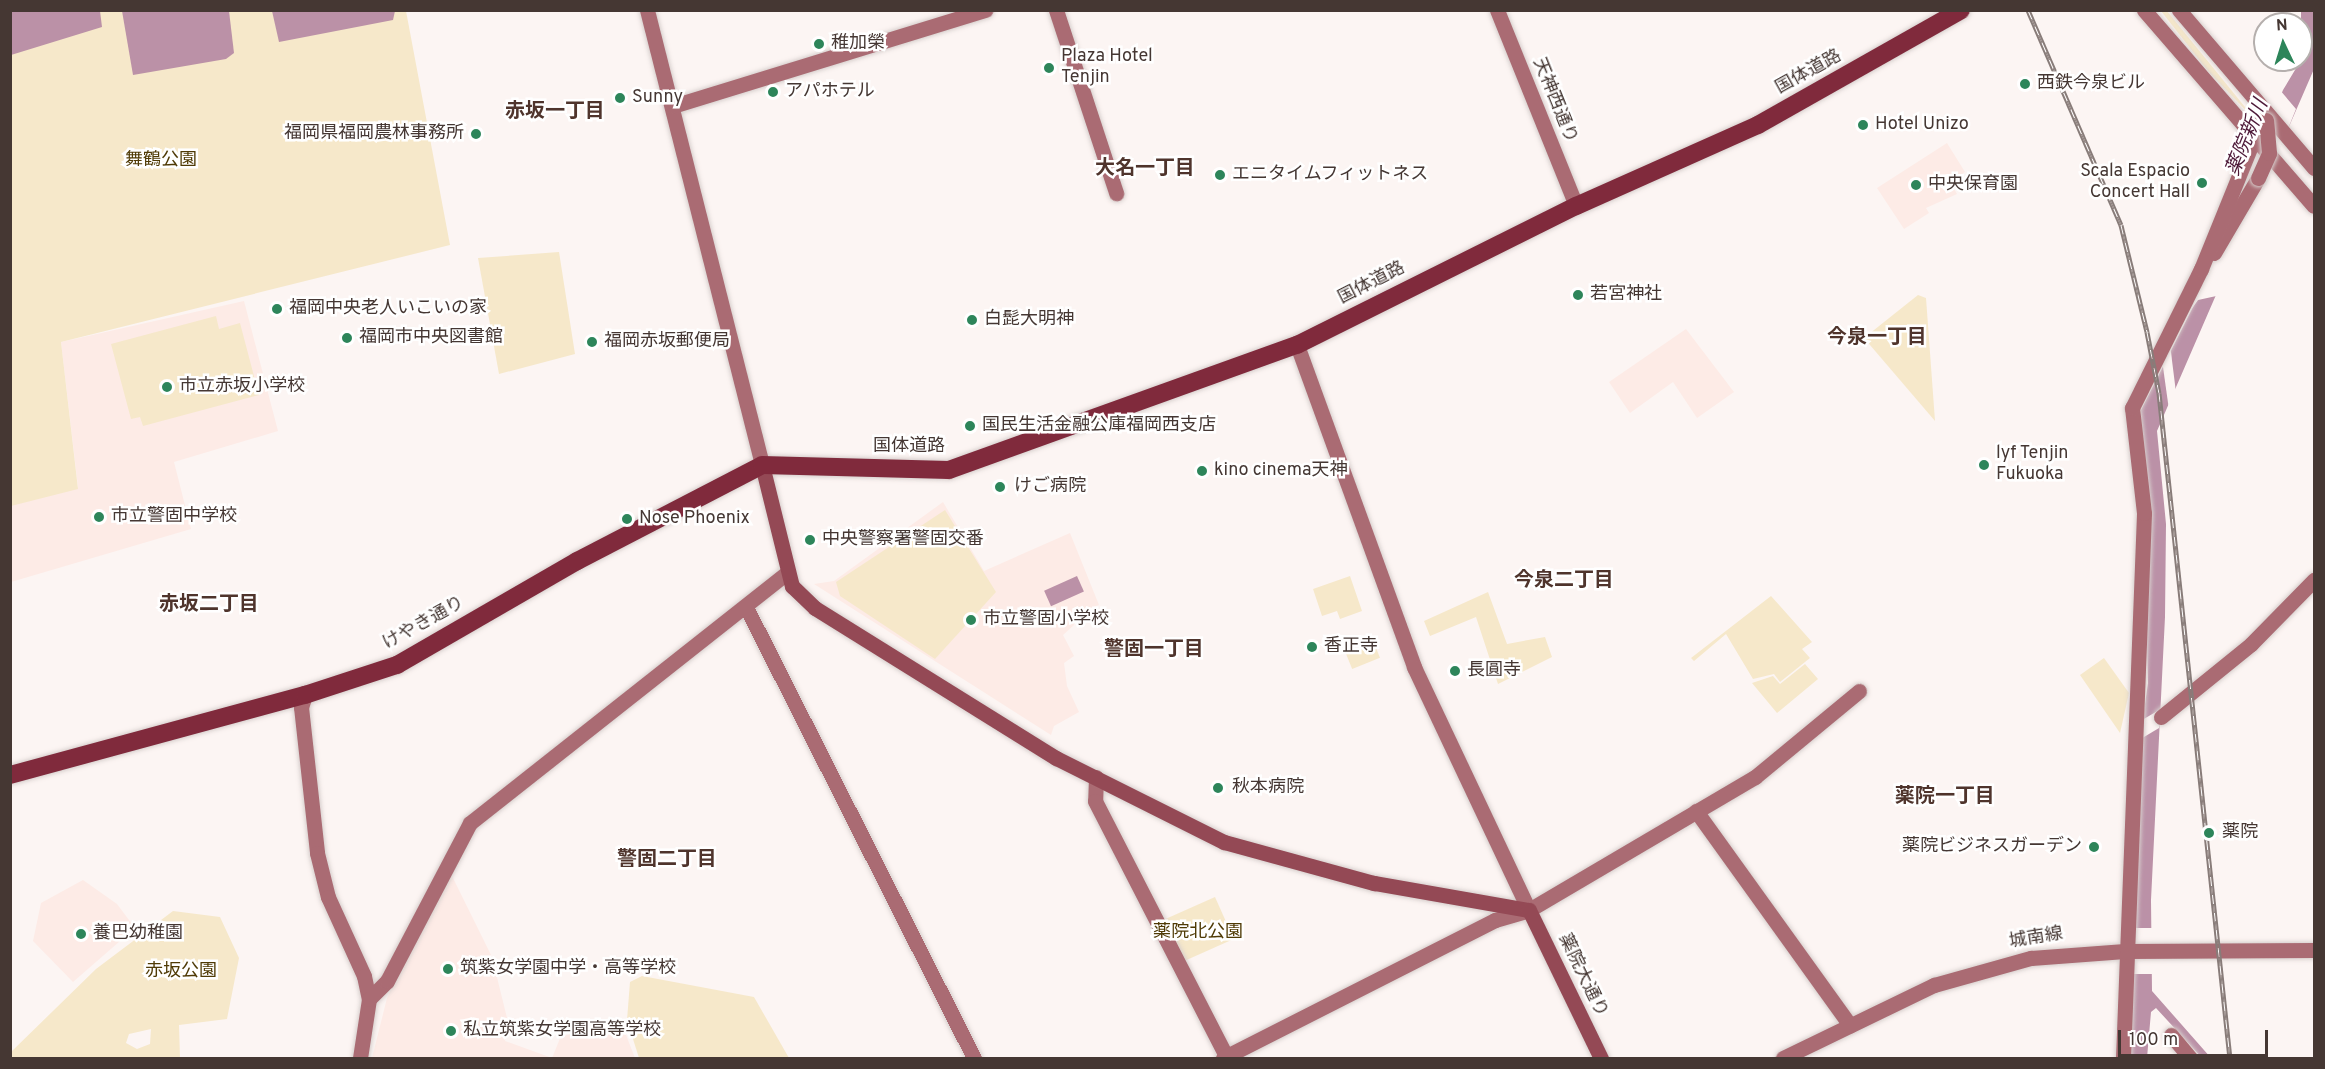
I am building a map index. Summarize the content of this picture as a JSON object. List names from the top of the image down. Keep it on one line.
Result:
{"streets":{"highway":["国体道路","けやき通り"],"main road":["薬院大通り"],"street":["天神西通り","城南線"]},"crossings":[["国体道路","天神西通り"],["国体道路","けやき通り"]],"districts":["赤坂一丁目","大名一丁目","今泉一丁目","今泉二丁目","赤坂二丁目","警固一丁目","薬院一丁目","警固二丁目"],"water":["薬院新川"],"parks":["舞鶴公園","薬院北公園","赤坂公園"],"places":["稚加榮","Plaza Hotel Tenjin","西鉄今泉ビル","アパホテル","Sunny","Hotel Unizo","福岡県福岡農林事務所","エニタイムフィットネス","Scala Espacio Concert Hall","中央保育園","若宮神社","福岡中央老人いこいの家","白髭大明神","福岡市中央図書館","福岡赤坂郵便局","市立赤坂小学校","国民生活金融公庫福岡西支店","lyf Tenjin Fukuoka","kino cinema天神","けご病院","市立警固中学校","Nose Phoenix","中央警察署警固交番","市立警固小学校","香正寺","長圓寺","秋本病院","薬院","薬院ビジネスガーデン","養巴幼稚園","筑紫女学園中学・高等学校","私立筑紫女学園高等学校"],"scale_bar":"100 m","north":"top"}
